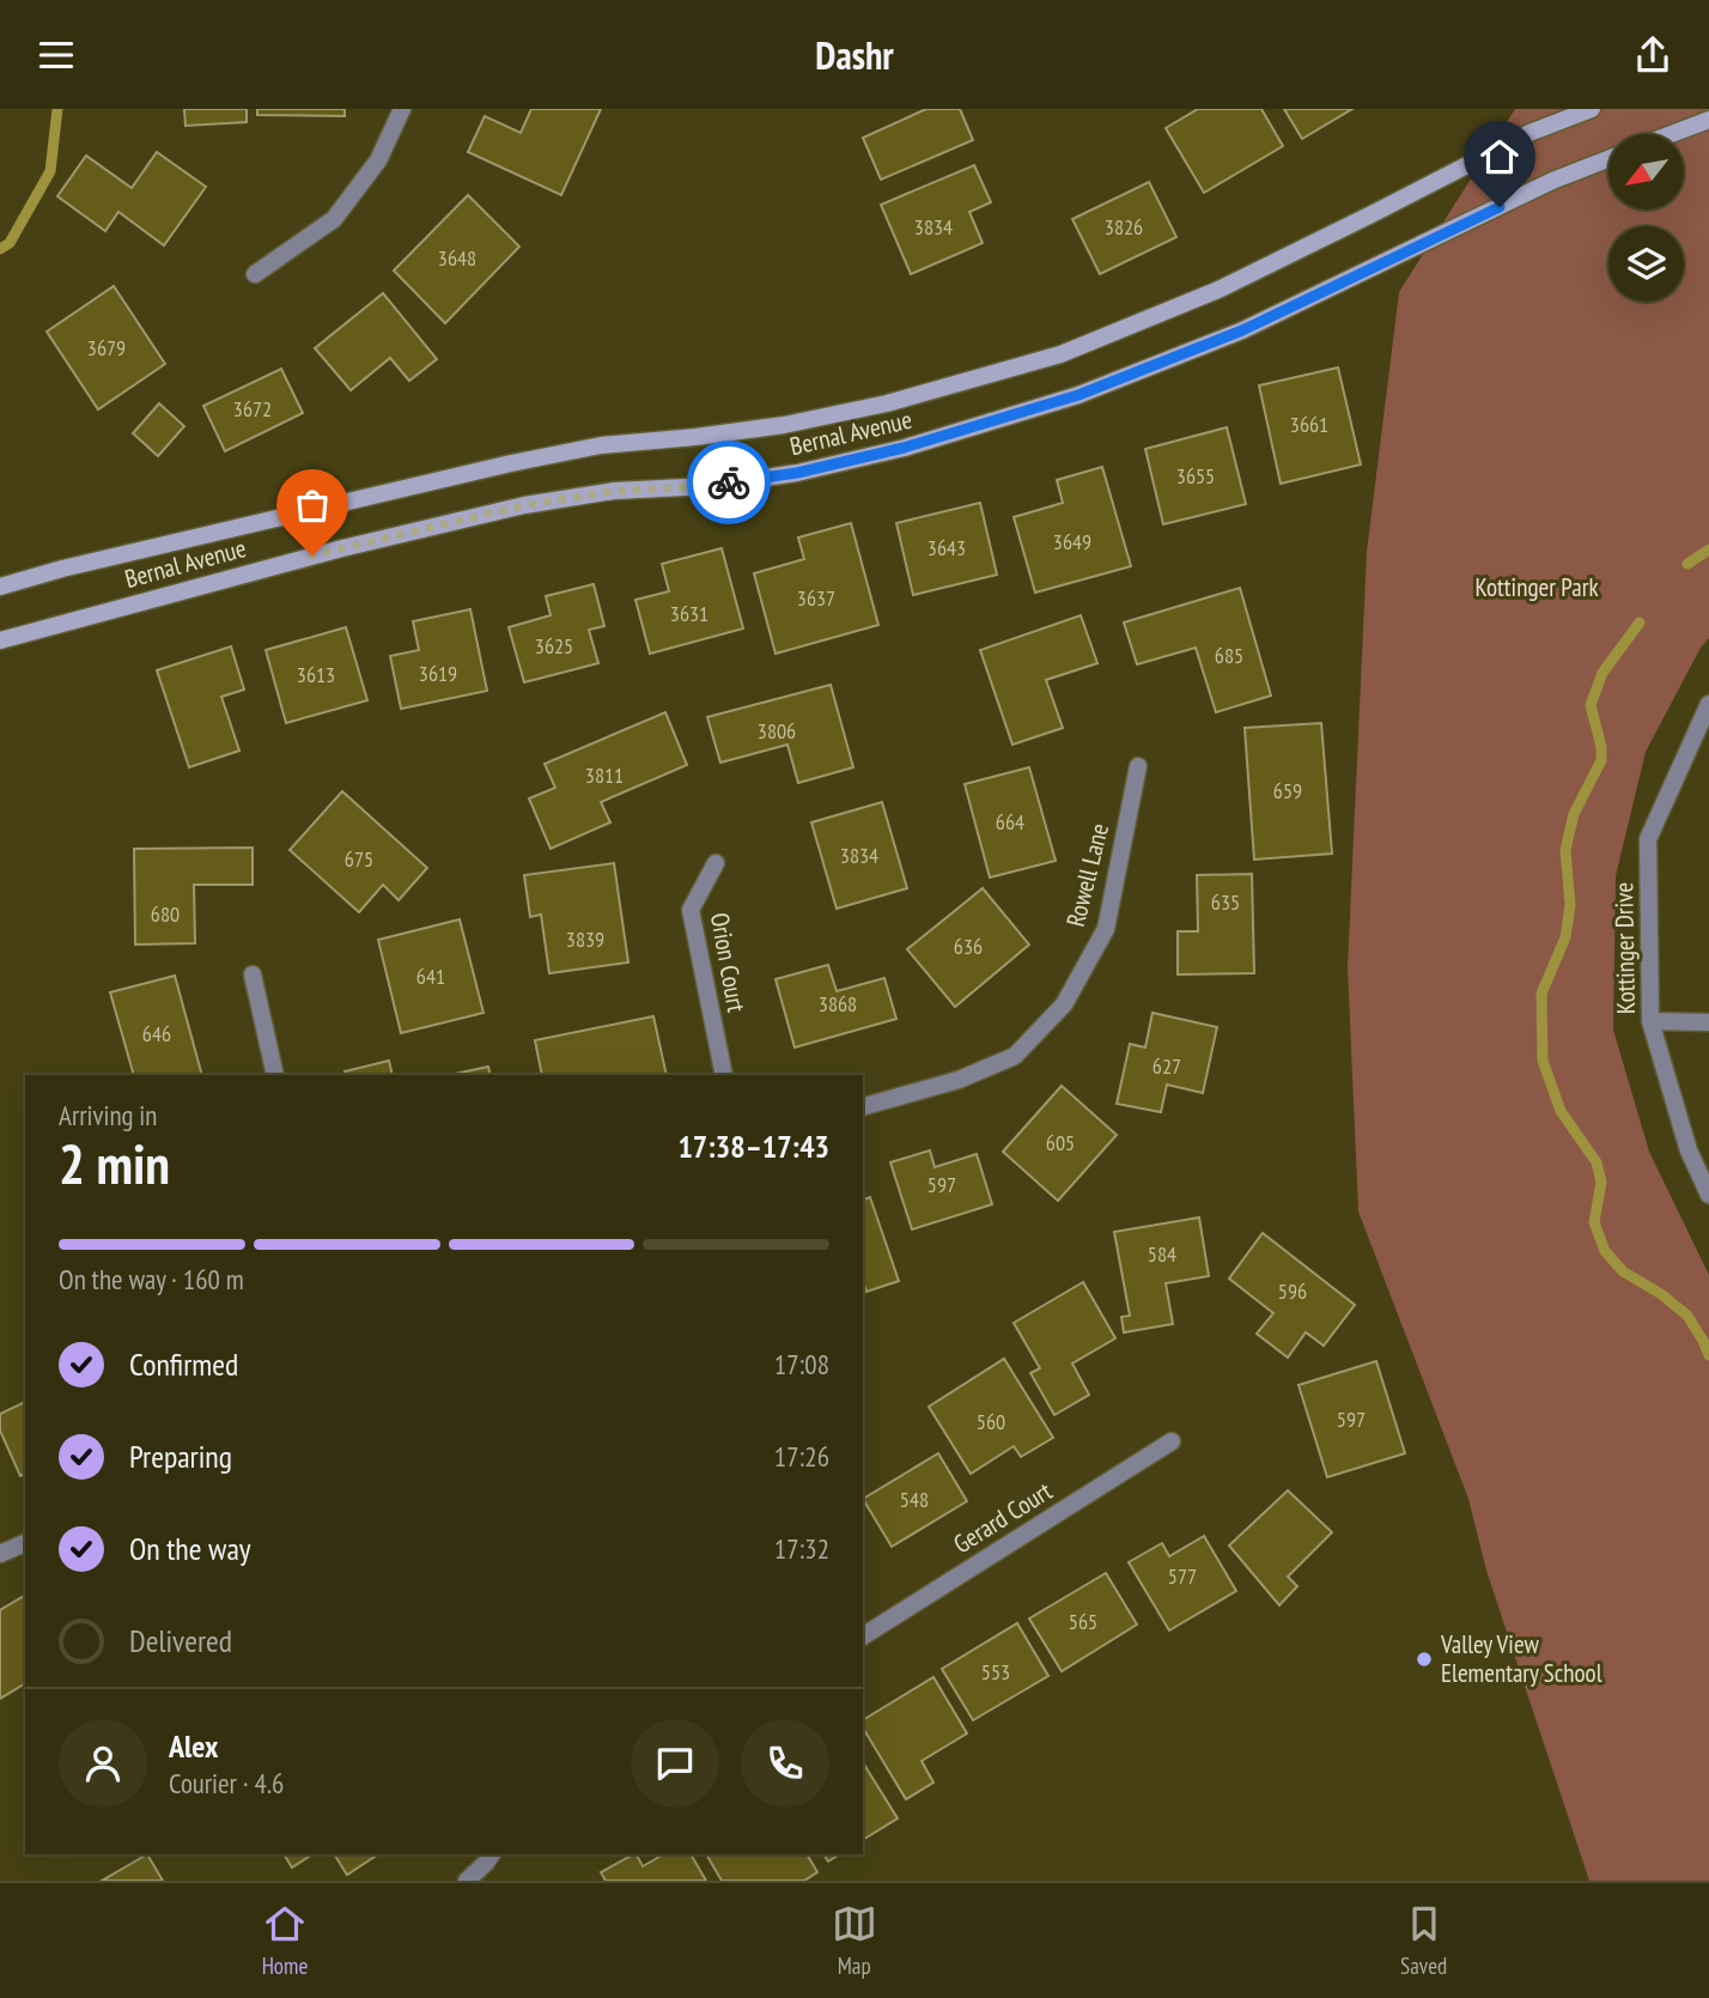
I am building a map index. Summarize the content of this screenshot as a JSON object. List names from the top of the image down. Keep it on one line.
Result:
{"streets":{"main road":["Bernal Avenue"],"street":["Rowell Lane","Kottinger Drive","Orion Court","Gerard Court"]},"parks":["Kottinger Park"],"places":["Valley View Elementary School"],"house_numbers":["3834","3826","3648","3679","3672","3661","3655","3649","3643","3637","3631","3625","685","3619","3613","3806","3811","659","664","3834","675","635","680","3839","636","641","3868","646","627","605","597","584","596","597","560","548","577","565","553"],"north":"bottom left","page":{"header":"Dashr","heading":["2 min","Arriving in","17:38–17:43"],"panel":["Alex","Courier · 4.6"],"bar":"On the way · 160 m","list":[["Confirmed","17:08"],["Preparing","17:26"],["On the way","17:32"],"Delivered"],"tabs":["Home","Map","Saved"]}}
